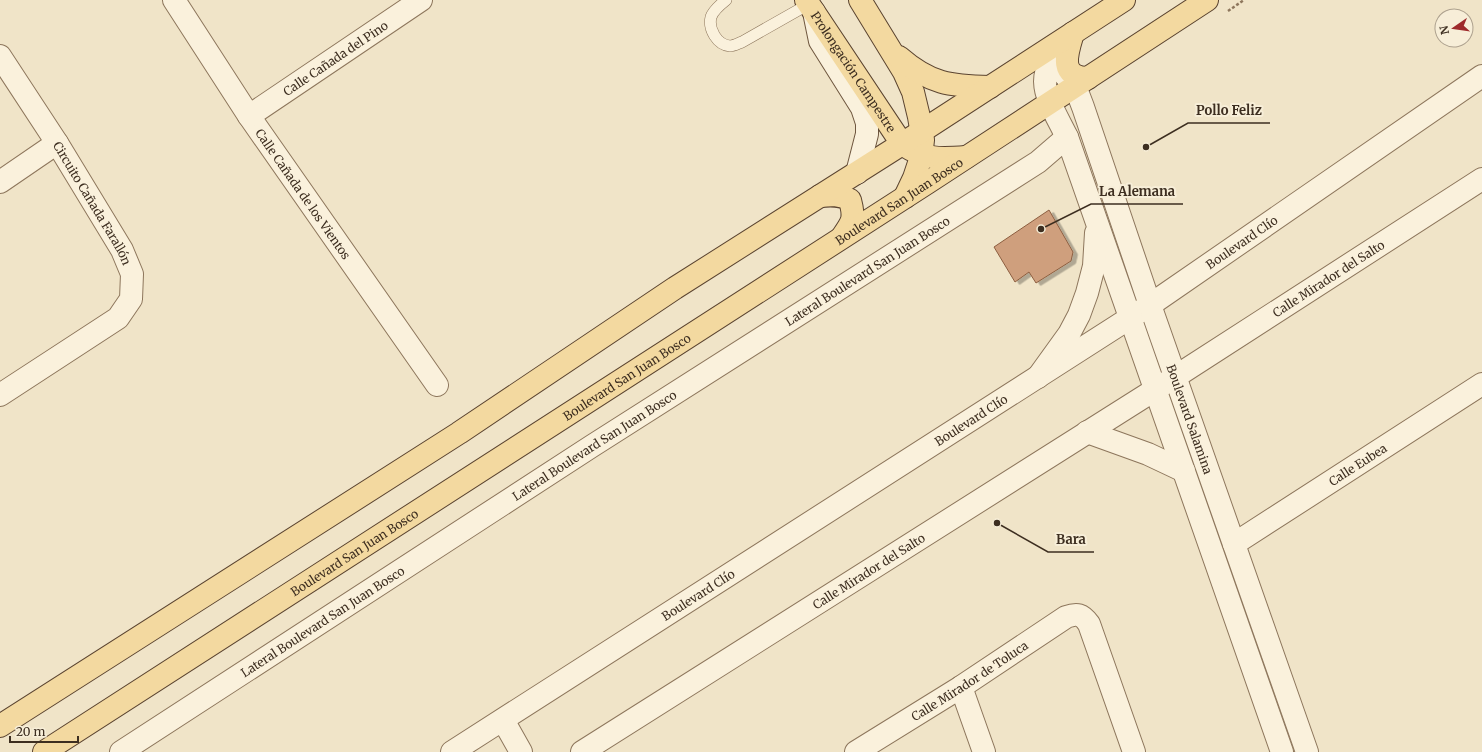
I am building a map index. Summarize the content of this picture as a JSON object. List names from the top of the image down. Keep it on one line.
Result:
{"streets":{"main road":["Prolongación Campestre","Boulevard San Juan Bosco"],"street":["Calle Cañada del Pino","Calle Cañada de los Vientos","Circuito Cañada Farallón","Boulevard Clío","Lateral Boulevard San Juan Bosco","Calle Mirador del Salto","Boulevard Salamina","Calle Eubea","Calle Mirador de Toluca"]},"crossings":[["Calle Cañada del Pino","Calle Cañada de los Vientos"],["Boulevard San Juan Bosco","Boulevard Salamina"],["Boulevard Clío","Boulevard Salamina"],["Lateral Boulevard San Juan Bosco","Boulevard Salamina"],["Calle Mirador del Salto","Boulevard Salamina"],["Boulevard Salamina","Calle Eubea"]],"places":["Pollo Feliz","La Alemana","Bara"],"scale_bar":"20 m","north":"left"}
